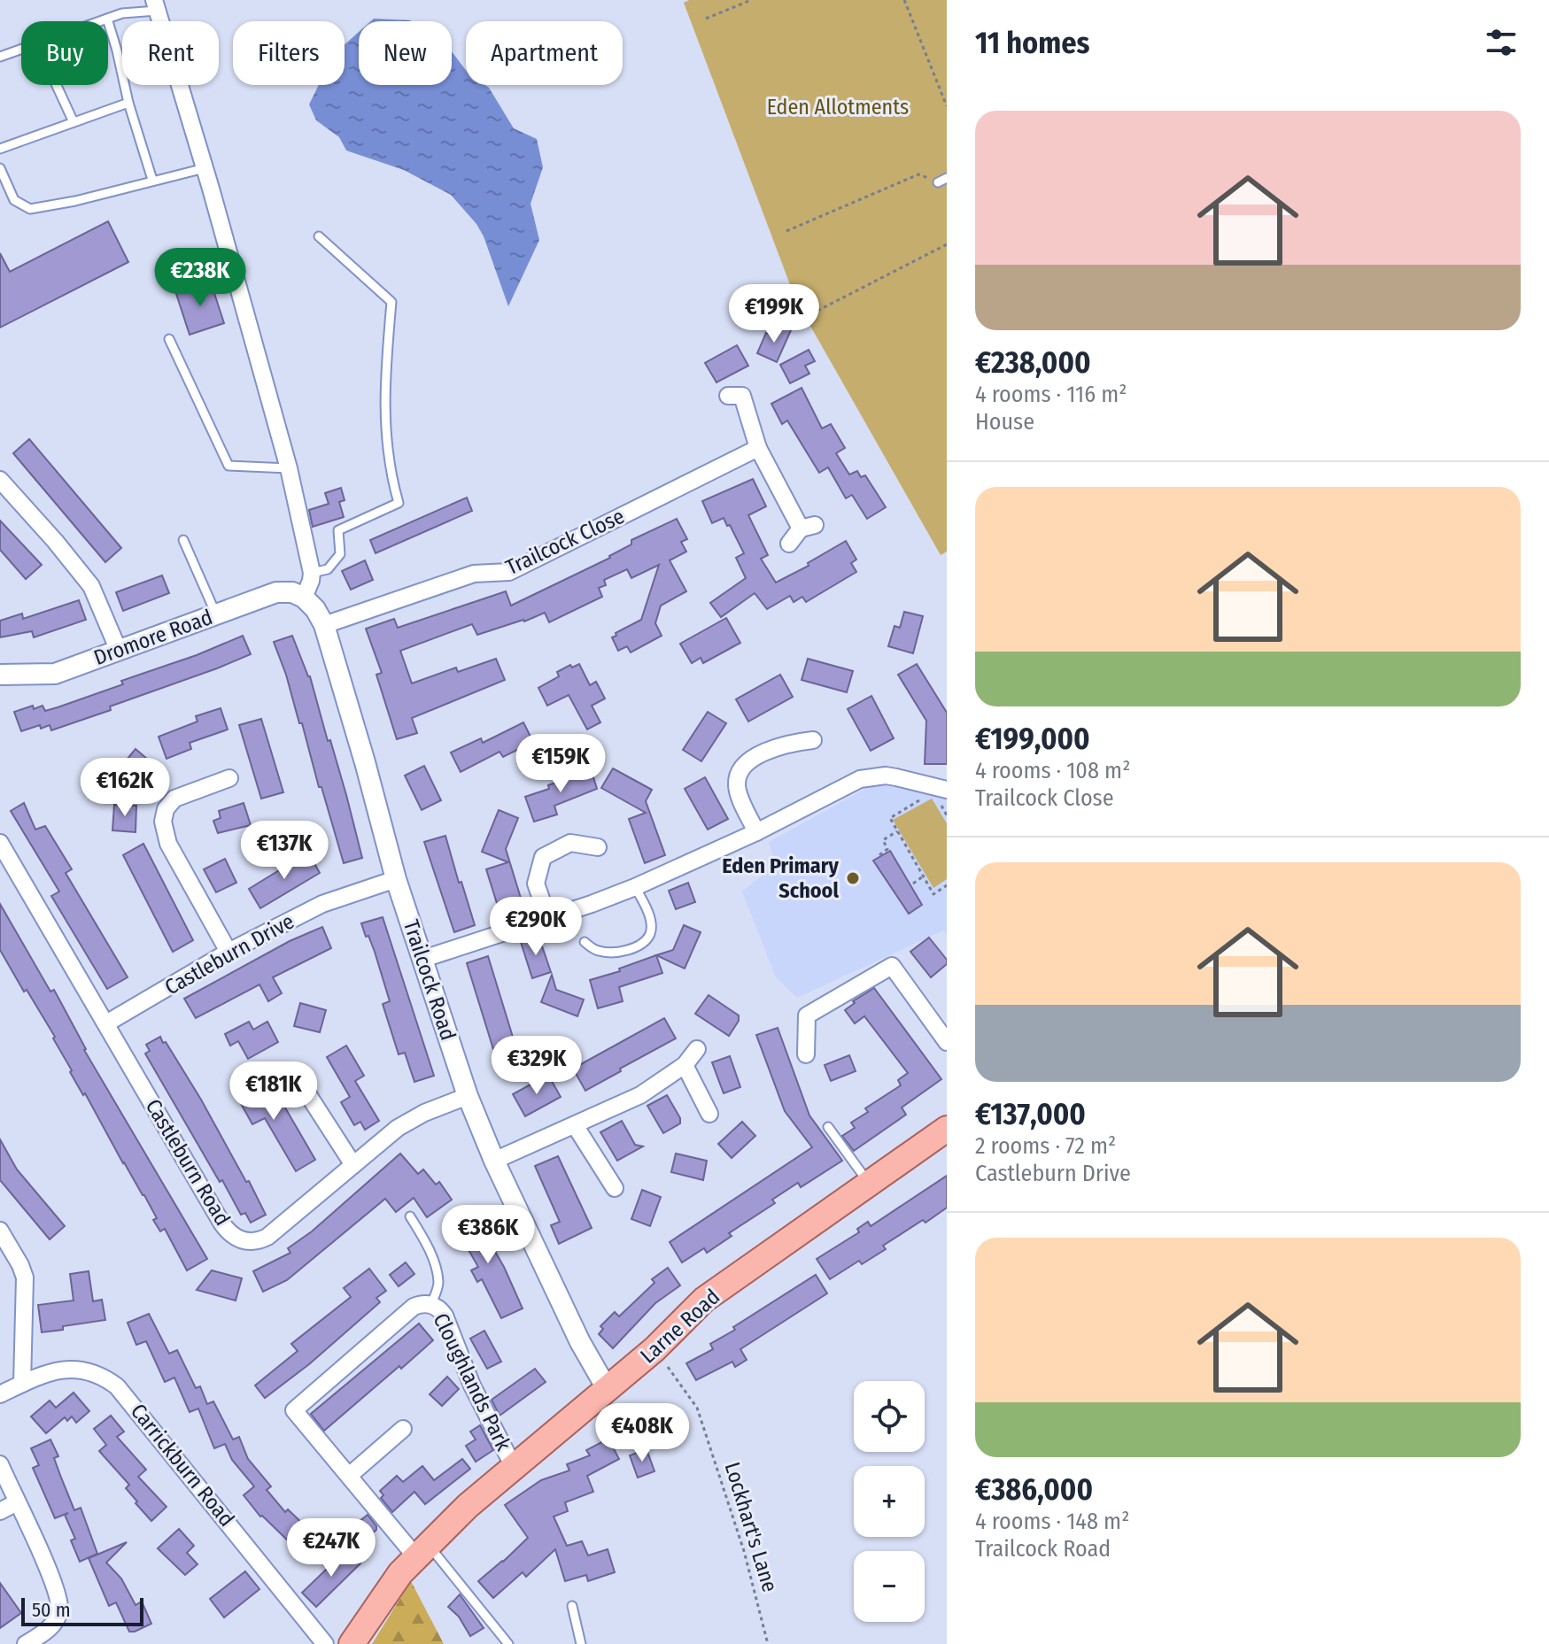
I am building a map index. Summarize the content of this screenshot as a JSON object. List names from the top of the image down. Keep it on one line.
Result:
{"streets":{"main road":["Larne Road"],"street":["Trailcock Close","Dromore Road","Castleburn Drive","Trailcock Road","Castleburn Road","Cloughlands Park","Carrickburn Road"],"path":["Lockhart's Lane"]},"crossings":[["Trailcock Close","Trailcock Road"],["Dromore Road","Trailcock Road"],["Castleburn Drive","Trailcock Road"],["Castleburn Drive","Castleburn Road"],["Trailcock Road","Castleburn Road"],["Trailcock Road","Larne Road"],["Larne Road","Cloughlands Park"],["Larne Road","Lockhart's Lane"]],"parks":["Eden Allotments"],"places":["Eden Primary School"],"scale_bar":"50 m","page":{"heading":"11 homes","chip":["Buy","Rent","Filters","New","Apartment"],"list":[{"name":"€238,000","note":"4 rooms · 116 m² · House"},{"name":"€199,000","note":"4 rooms · 108 m² · Trailcock Close"},{"name":"€137,000","note":"2 rooms · 72 m² · Castleburn Drive"},{"name":"€386,000","note":"4 rooms · 148 m² · Trailcock Road"}],"price":["€238K","€199K","€159K","€162K","€137K","€290K","€329K","€181K","€386K","€408K","€247K"],"map_buttons":["+","−"],"scale":"50 m"}}
